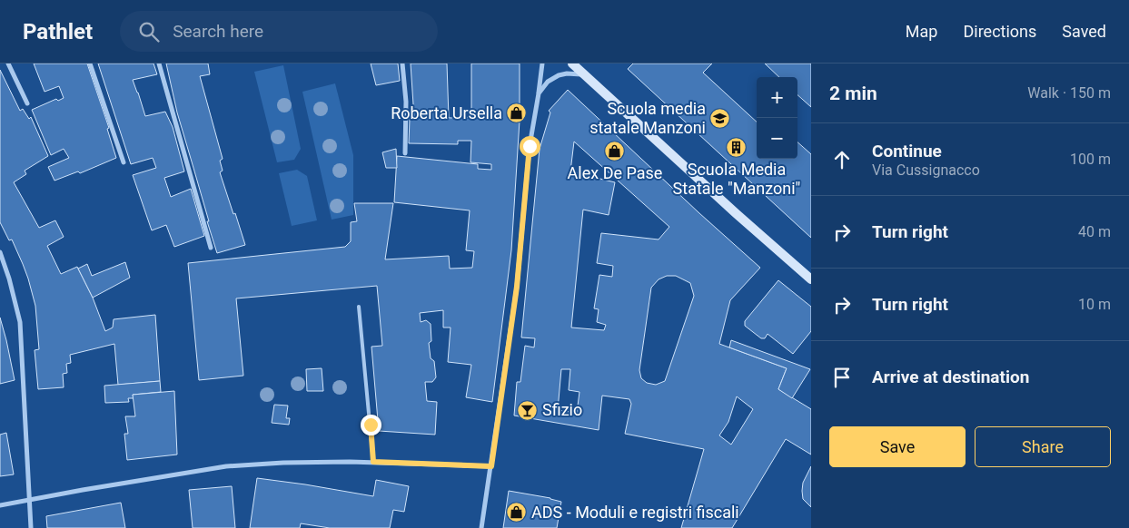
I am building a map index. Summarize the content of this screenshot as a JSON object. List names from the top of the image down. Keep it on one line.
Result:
{"places":{"shop":["Roberta Ursella","Alex De Pase","ADS - Moduli e registri fiscali"],"school or university":["Scuola media statale Manzoni"],"building":["Scuola Media Statale \"Manzoni\""],"bar":["Sfizio"]},"page":{"header":"Pathlet","search":"Search here","nav":["Map","Directions","Saved"],"heading":["2 min","Walk · 150 m"],"map_buttons":["+","−"],"list":[["Continue","Via Cussignacco","100 m"],["Turn right","40 m"],["Turn right","10 m"],"Arrive at destination"],"buttons":["Save","Share"]}}
